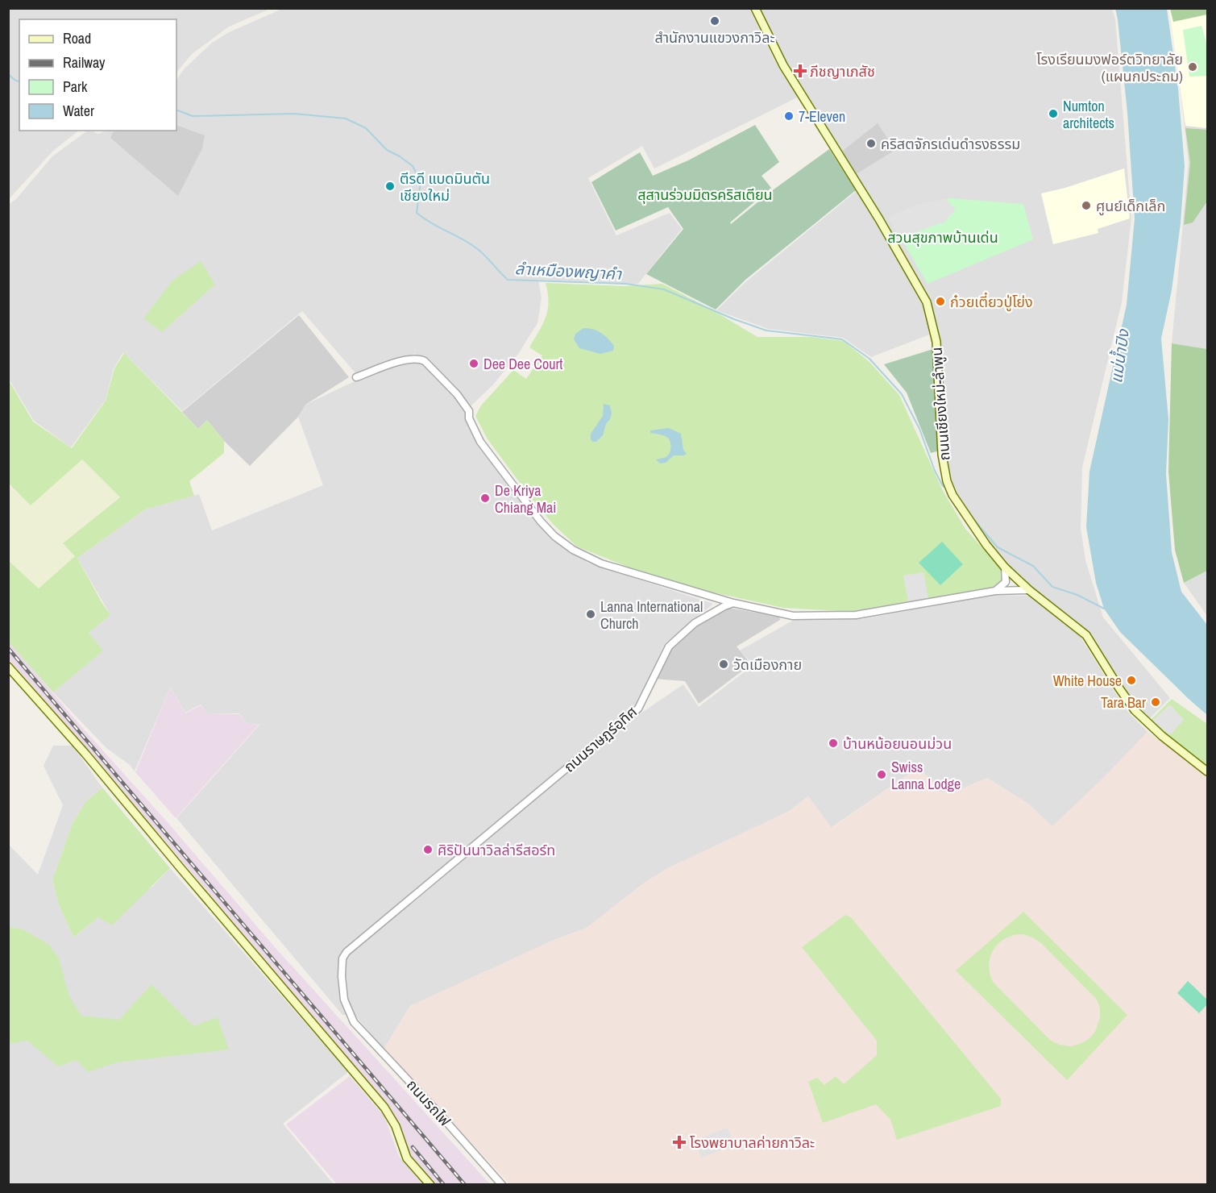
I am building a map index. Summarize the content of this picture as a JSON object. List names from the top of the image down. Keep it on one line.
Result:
{"streets":{"main road":["ถนนเชียงใหม่-ลำพูน"],"street":["ถนนราษฎร์อุทิศ","ถนนรถไฟ"]},"crossings":[["ถนนราษฎร์อุทิศ","ถนนรถไฟ"]],"water":["ลำเหมืองพญาคำ","แม่น้ำปิง"],"parks":["สุสานร่วมมิตรคริสเตียน","สวนสุขภาพบ้านเด่น"],"places":{"other":["สำนักงานแขวงกาวิละ","โรงเรียนมงฟอร์ตวิทยาลัย (แผนกประถม)","Numton architects","7-Eleven","คริสตจักรเด่นดำรงธรรม","ตีรดี แบดมินตัน เชียงใหม่","ศูนย์เด็กเล็ก","ก๋วยเตี๋ยวปู่โย่ง","Dee Dee Court","De Kriya Chiang Mai","Lanna International Church","วัดเมืองกาย","White House","Tara Bar","บ้านหน้อยนอนม่วน","Swiss Lanna Lodge","ศิริปันนาวิลล่ารีสอร์ท"],"health":["ภีชญาเภสัช","โรงพยาบาลค่ายกาวิละ"]},"legend":["Road","Railway","Park","Water"]}
